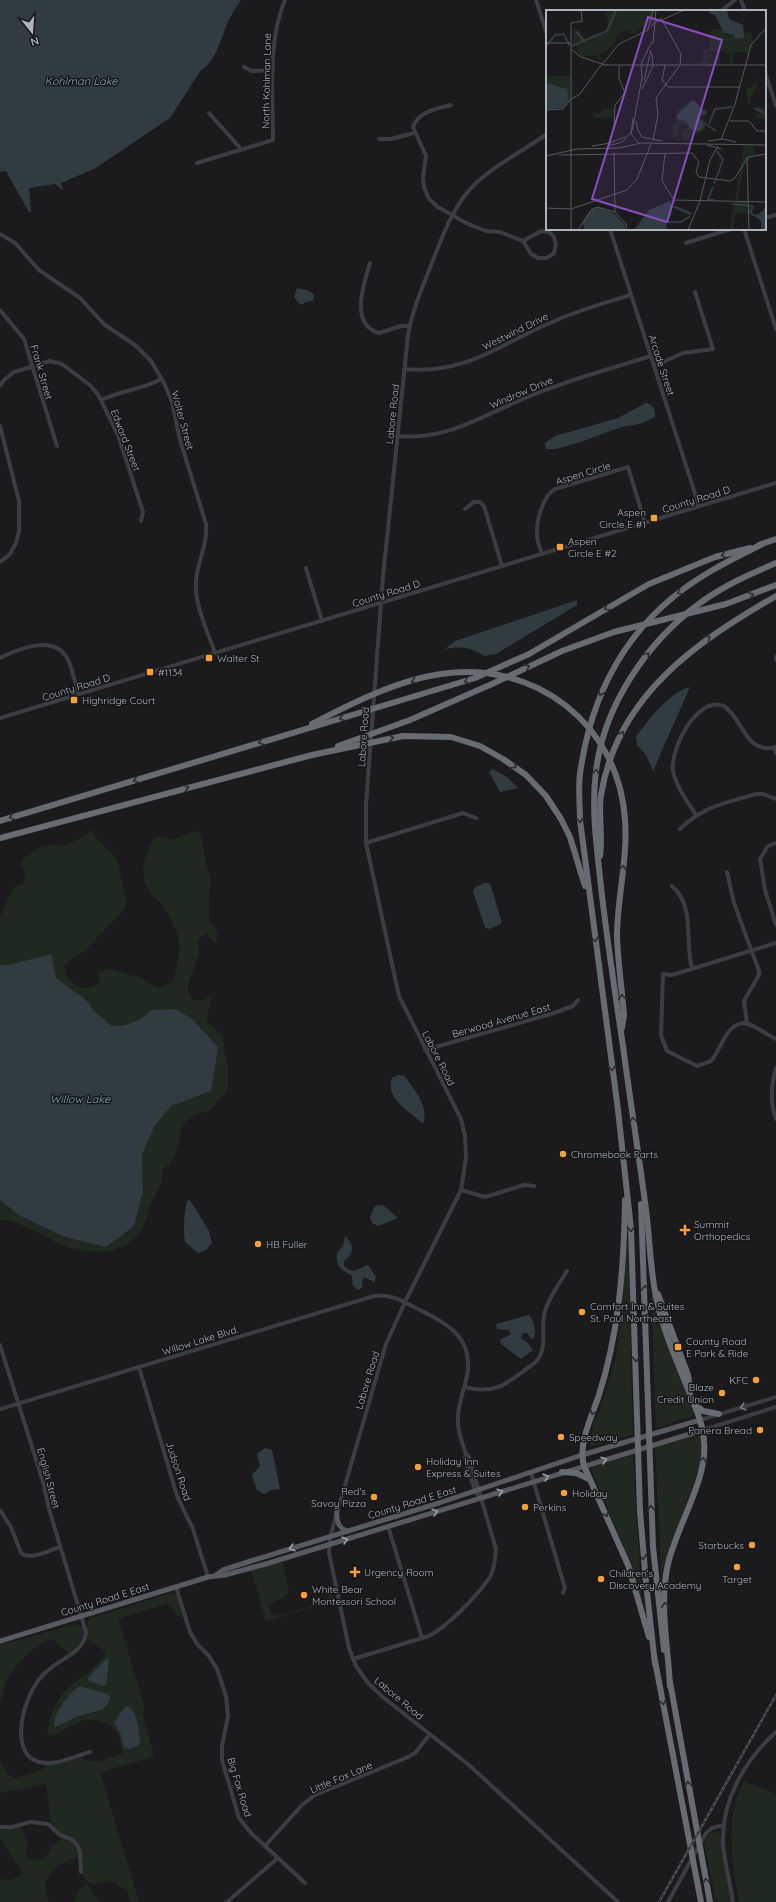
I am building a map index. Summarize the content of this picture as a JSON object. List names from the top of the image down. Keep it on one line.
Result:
{"streets":{"main road":["County Road E East"],"street":["North Kohlman Lane","Westwind Drive","Arcade Street","Frank Street","Windrow Drive","Labore Road","Walter Street","Edward Street","Aspen Circle","County Road D","Berwood Avenue East","Willow Lake Blvd.","Judson Road","English Street","Little Fox Lane","Big Fox Road"]},"crossings":[["Westwind Drive","Arcade Street"],["Westwind Drive","Labore Road"],["Arcade Street","Windrow Drive"],["Arcade Street","County Road D"],["Frank Street","Edward Street"],["Windrow Drive","Labore Road"],["Labore Road","County Road D"],["Labore Road","Berwood Avenue East"],["Labore Road","Willow Lake Blvd."],["Labore Road","County Road E East"],["Labore Road","Little Fox Lane"],["Walter Street","County Road D"],["Aspen Circle","County Road D"],["Willow Lake Blvd.","Judson Road"],["Willow Lake Blvd.","English Street"],["Willow Lake Blvd.","County Road E East"],["Judson Road","County Road E East"],["English Street","County Road E East"],["County Road E East","Big Fox Road"],["Little Fox Lane","Big Fox Road"]],"water":["Kohlman Lake","Willow Lake"],"places":{"transit":["Aspen Circle E #1","Aspen Circle E #2","Walter St","#1134","Highridge Court","County Road E Park & Ride"],"other":["Chromebook Parts","HB Fuller","Comfort Inn & Suites St. Paul Northeast","KFC","Blaze Credit Union","Panera Bread","Speedway","Holiday Inn Express & Suites","Holiday","Red's Savoy Pizza","Perkins","Starbucks","Target","Children's Discovery Academy","White Bear Montessori School"],"health":["Summit Orthopedics","Urgency Room"]},"north":"bottom"}
